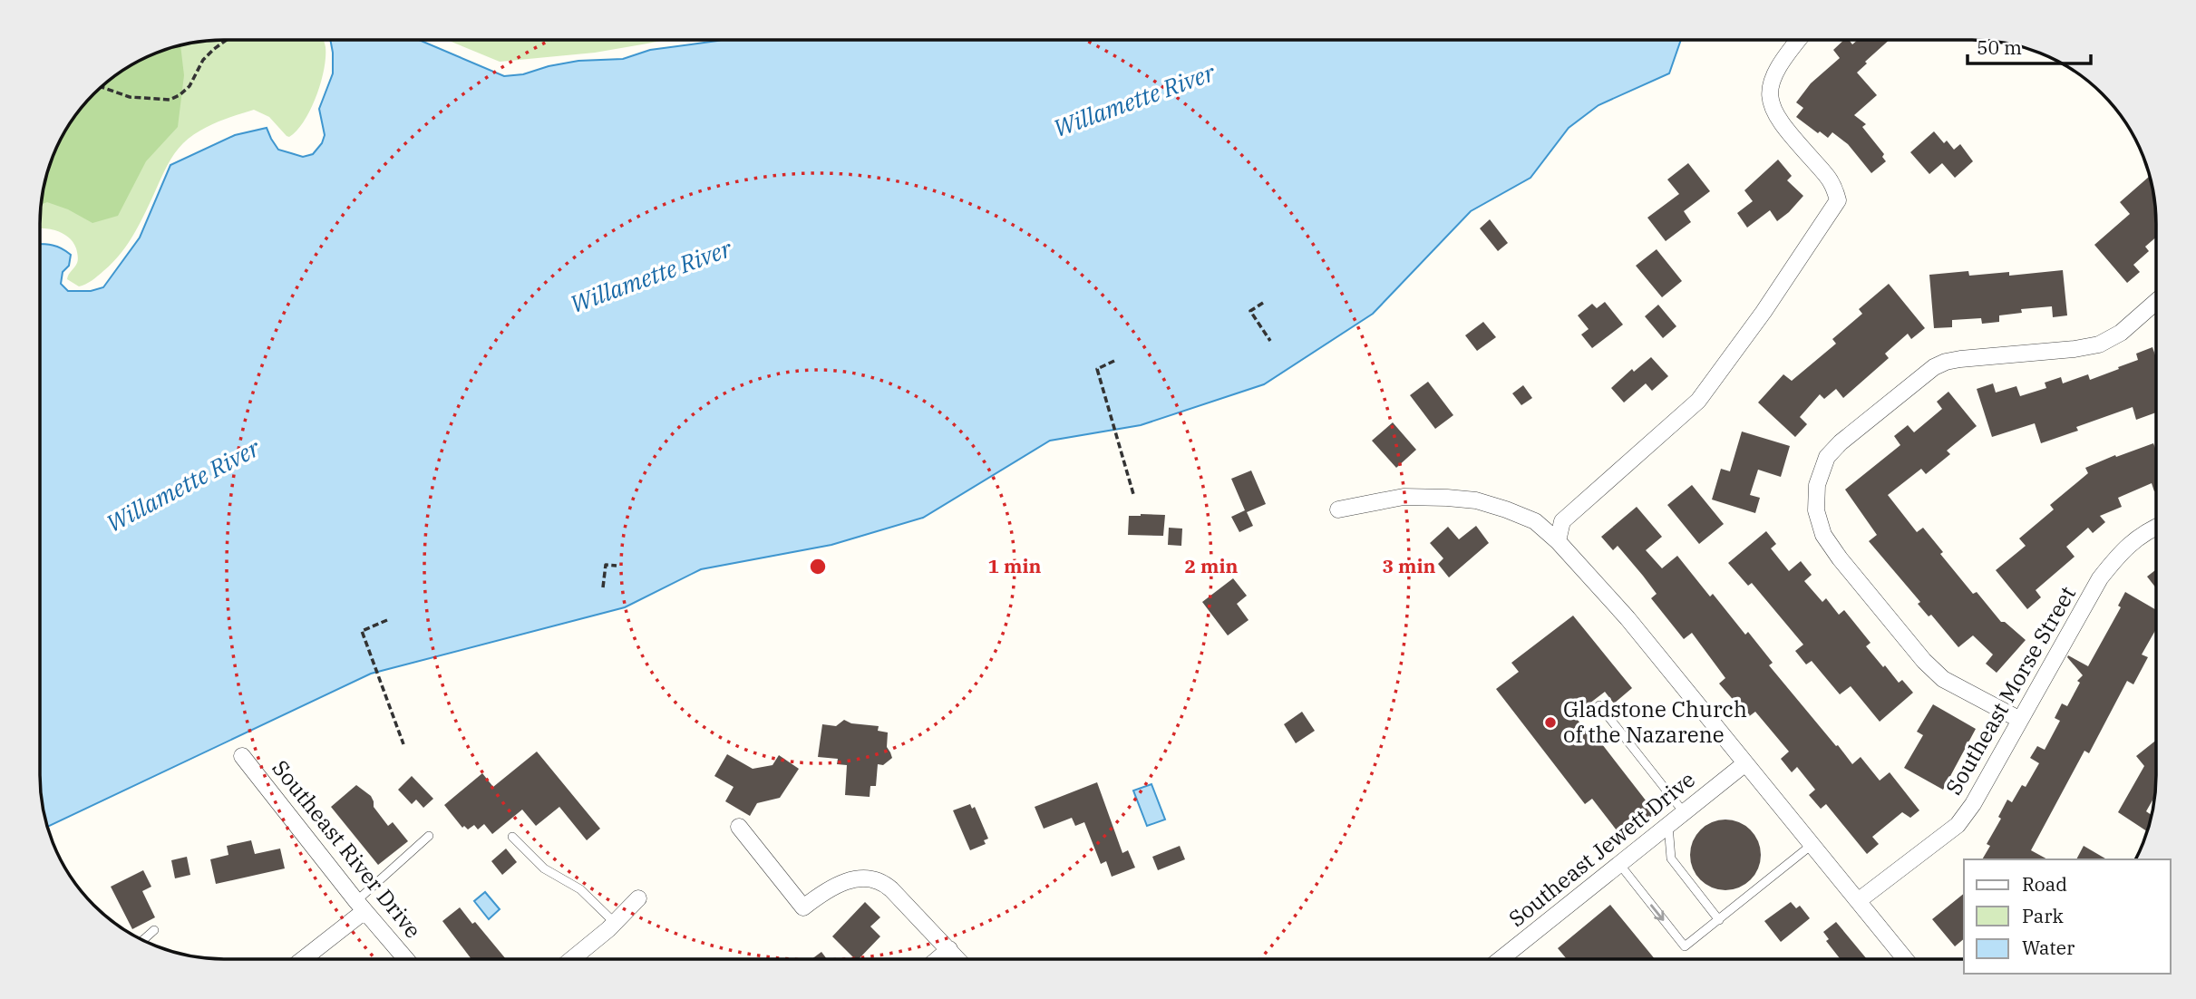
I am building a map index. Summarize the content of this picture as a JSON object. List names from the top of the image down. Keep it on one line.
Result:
{"streets":{"street":["Southeast Morse Street","Southeast River Drive","Southeast Jewett Drive"]},"water":["Willamette River"],"places":["Gladstone Church of the Nazarene"],"legend":["Road","Park","Water"],"scale_bar":"50 m","rings":["1 min","2 min","3 min"]}
